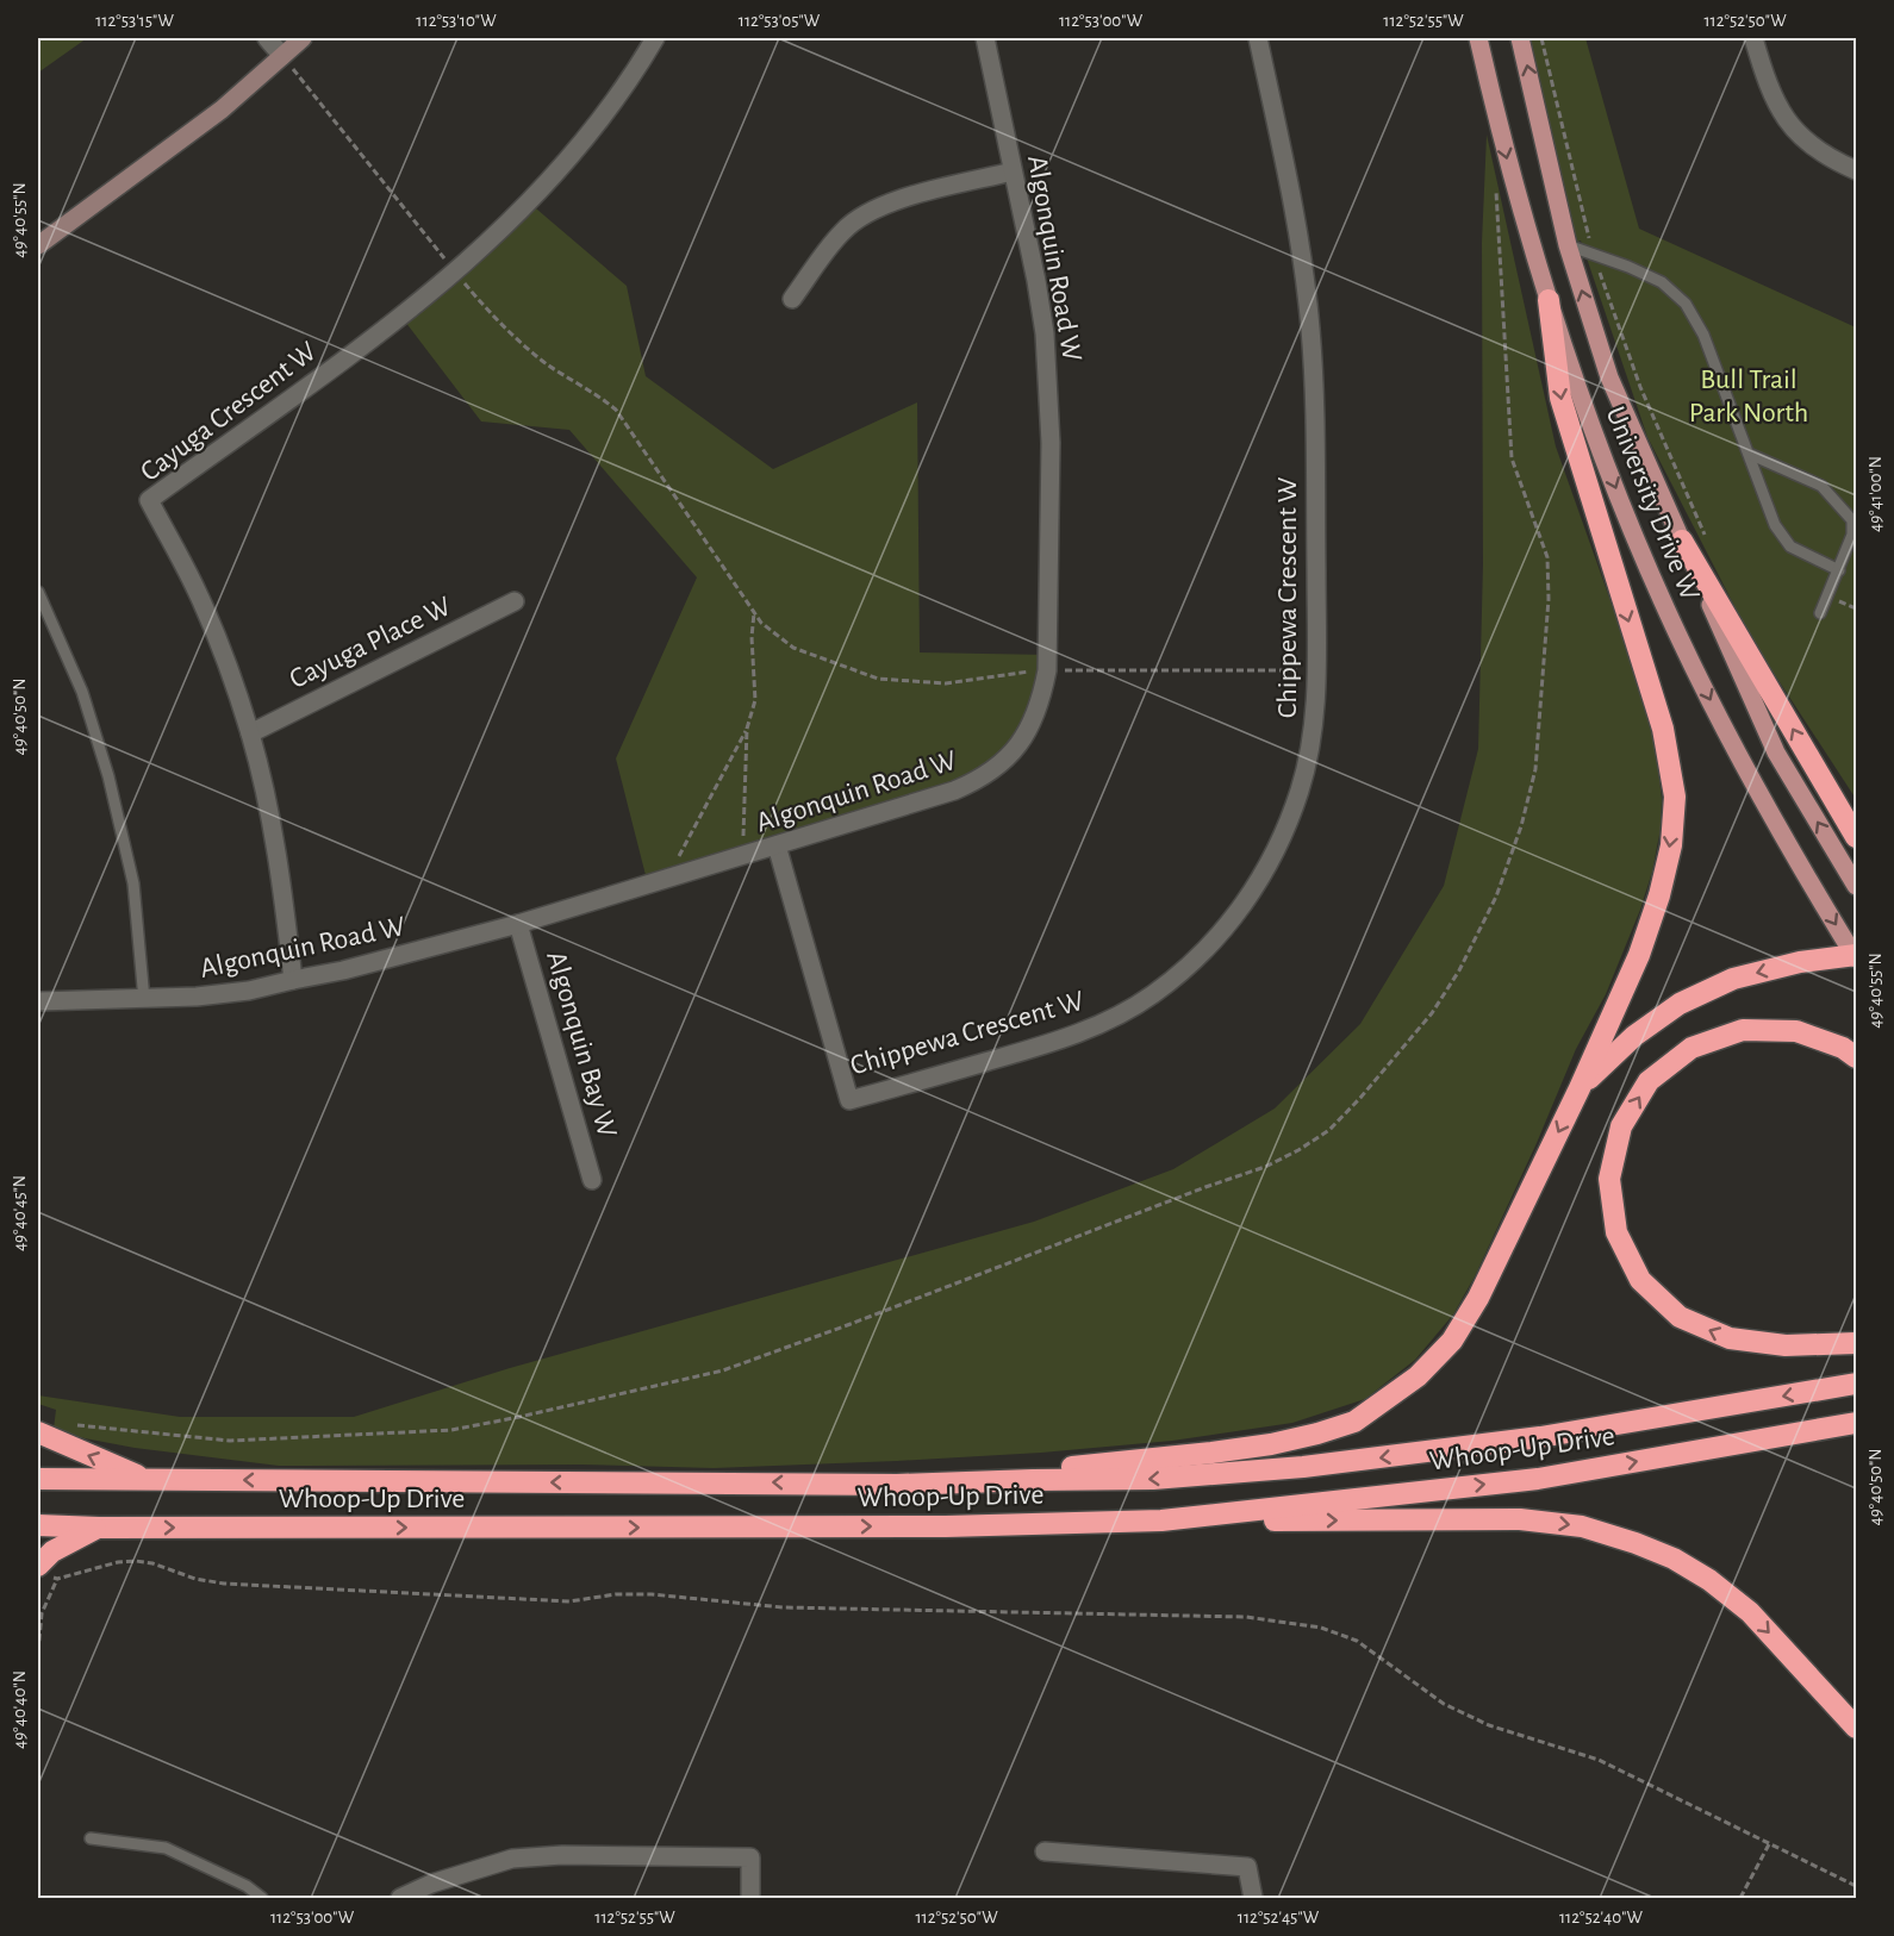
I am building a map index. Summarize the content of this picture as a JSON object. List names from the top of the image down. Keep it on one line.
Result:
{"streets":{"highway":["Whoop-Up Drive"],"main road":["University Drive W"],"street":["Algonquin Road W","Cayuga Crescent W","Chippewa Crescent W","Cayuga Place W","Algonquin Bay W"]},"crossings":[["Algonquin Road W","Cayuga Crescent W"],["Algonquin Road W","Chippewa Crescent W"],["Algonquin Road W","Algonquin Bay W"],["Cayuga Crescent W","Cayuga Place W"]],"parks":["Bull Trail Park North"],"coordinates":["112°53'15\"W","112°53'10\"W","112°53'05\"W","112°53'00\"W","112°52'55\"W","112°52'50\"W","49°40'55\"N","49°41'00\"N","49°40'50\"N","49°40'45\"N","49°40'40\"N","112°52'45\"W","112°52'40\"W"]}
